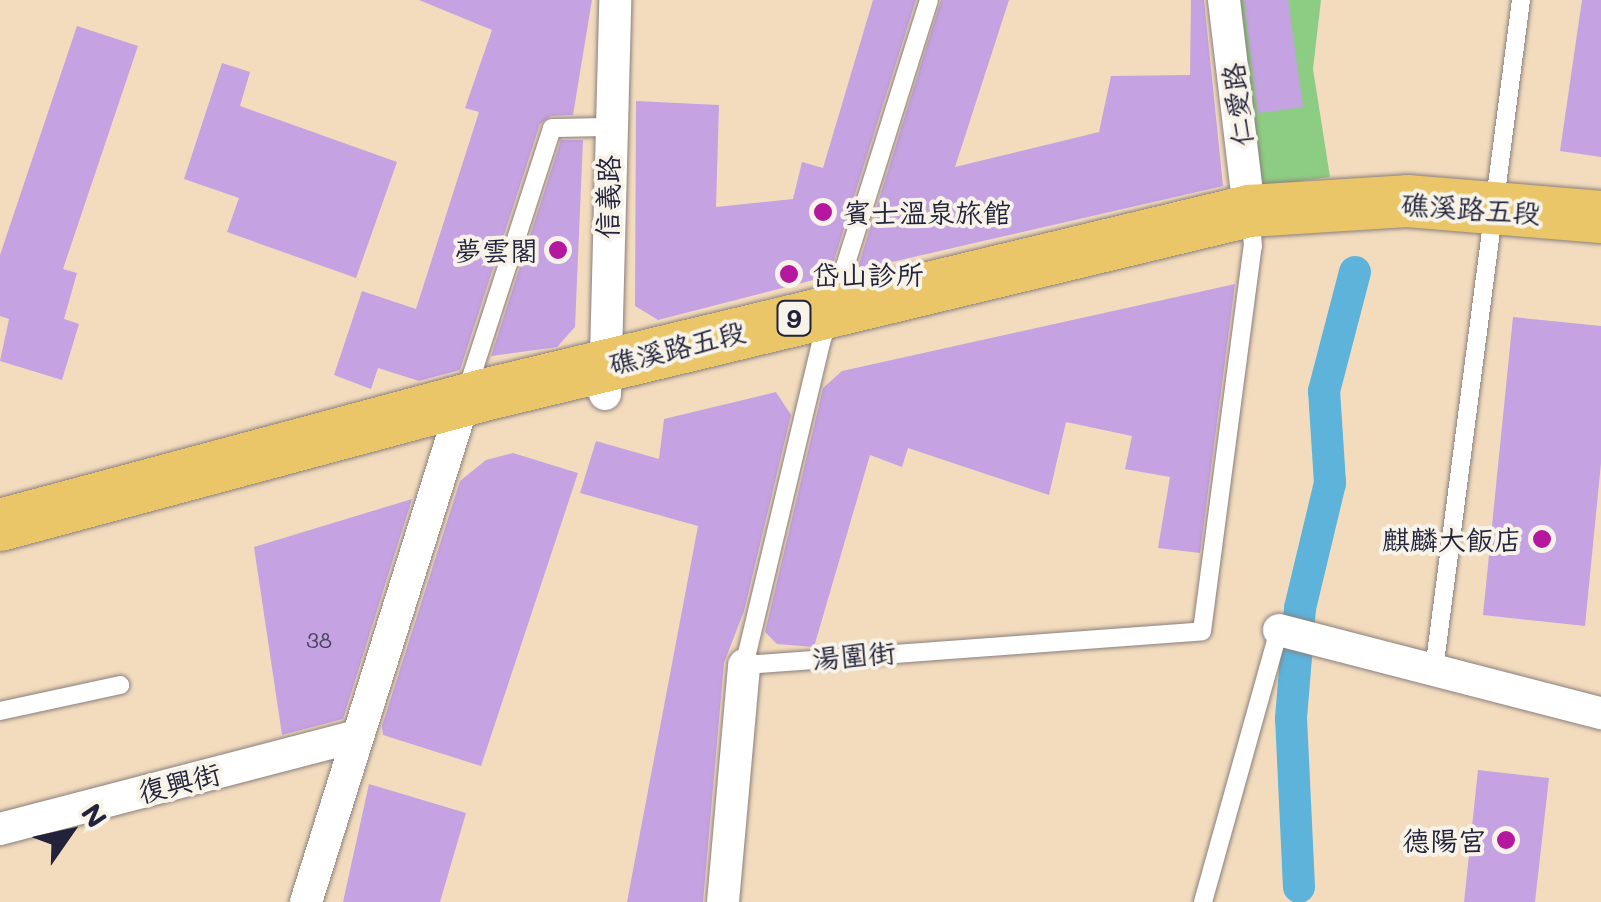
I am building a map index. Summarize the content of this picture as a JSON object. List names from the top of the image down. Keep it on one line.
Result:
{"streets":{"main road":["礁溪路五段","9"],"street":["仁愛路","信義路","復興街"],"lane":["湯圍街"]},"crossings":[["仁愛路","礁溪路五段"],["仁愛路","湯圍街"],["信義路","礁溪路五段"],["礁溪路五段","湯圍街"]],"places":["賓士溫泉旅館","夢雲閣","岱山診所","麒麟大飯店","德陽宮"],"house_numbers":["38"],"north":"top right"}
